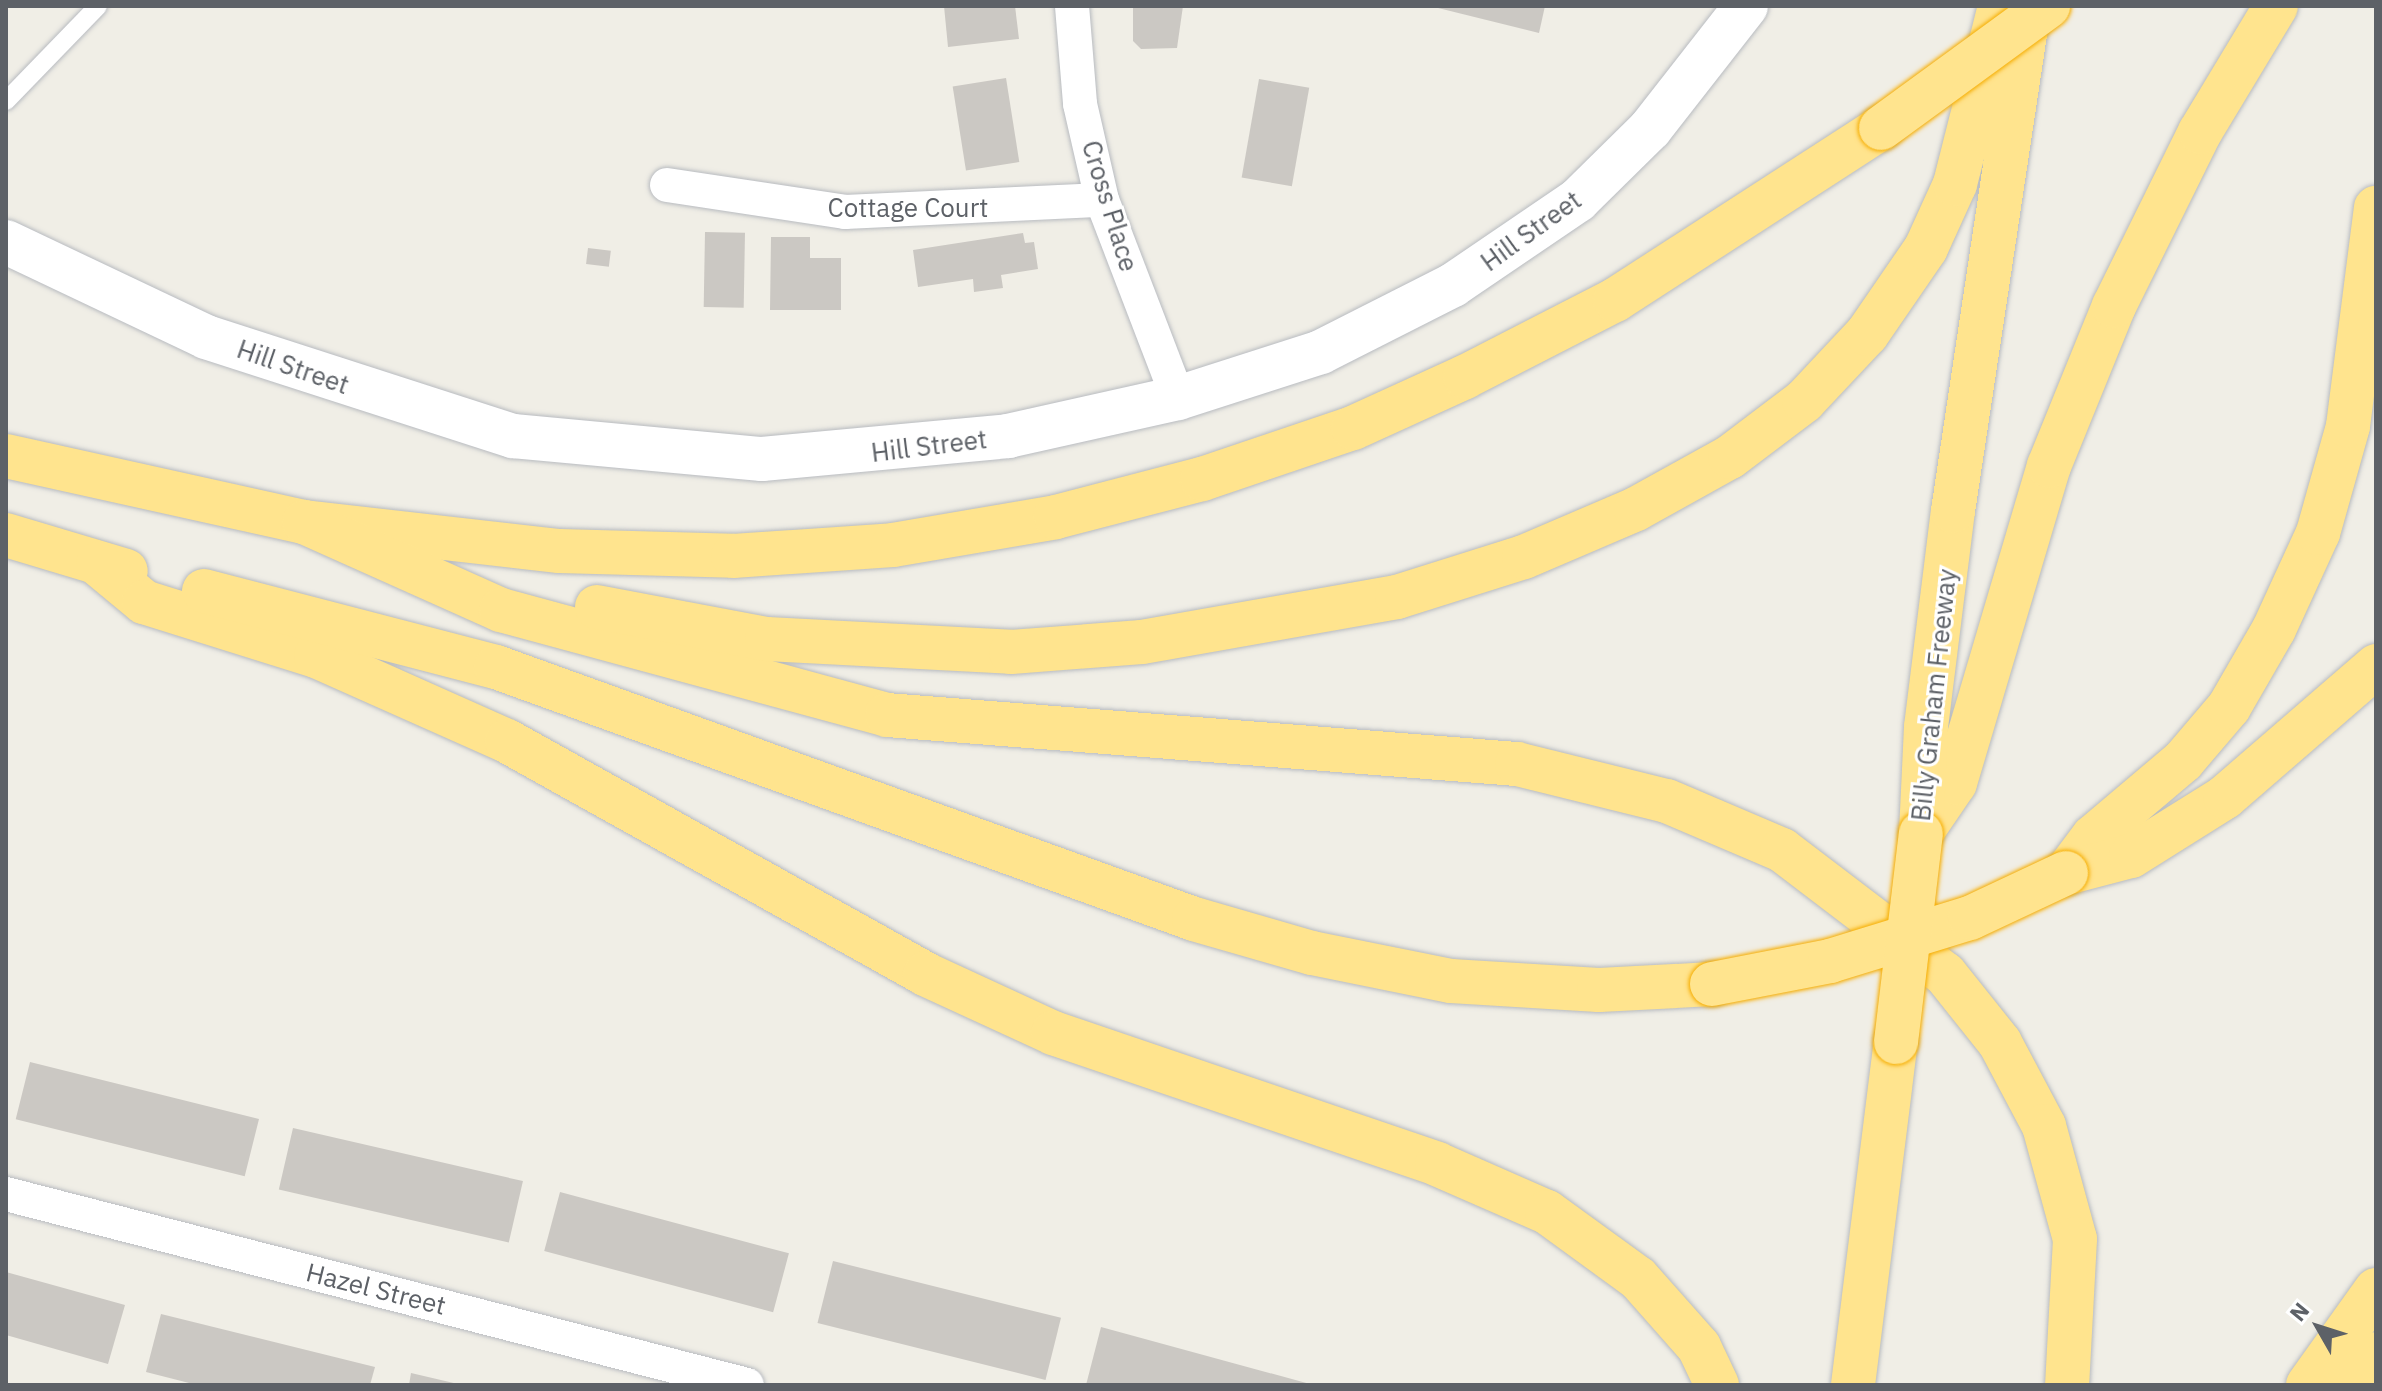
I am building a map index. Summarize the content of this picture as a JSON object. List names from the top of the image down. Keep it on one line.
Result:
{"streets":{"highway":["Billy Graham Freeway"],"street":["Cross Place","Cottage Court","Hill Street","Hazel Street"]},"crossings":[["Cross Place","Cottage Court"],["Cross Place","Hill Street"]],"north":"top left"}
